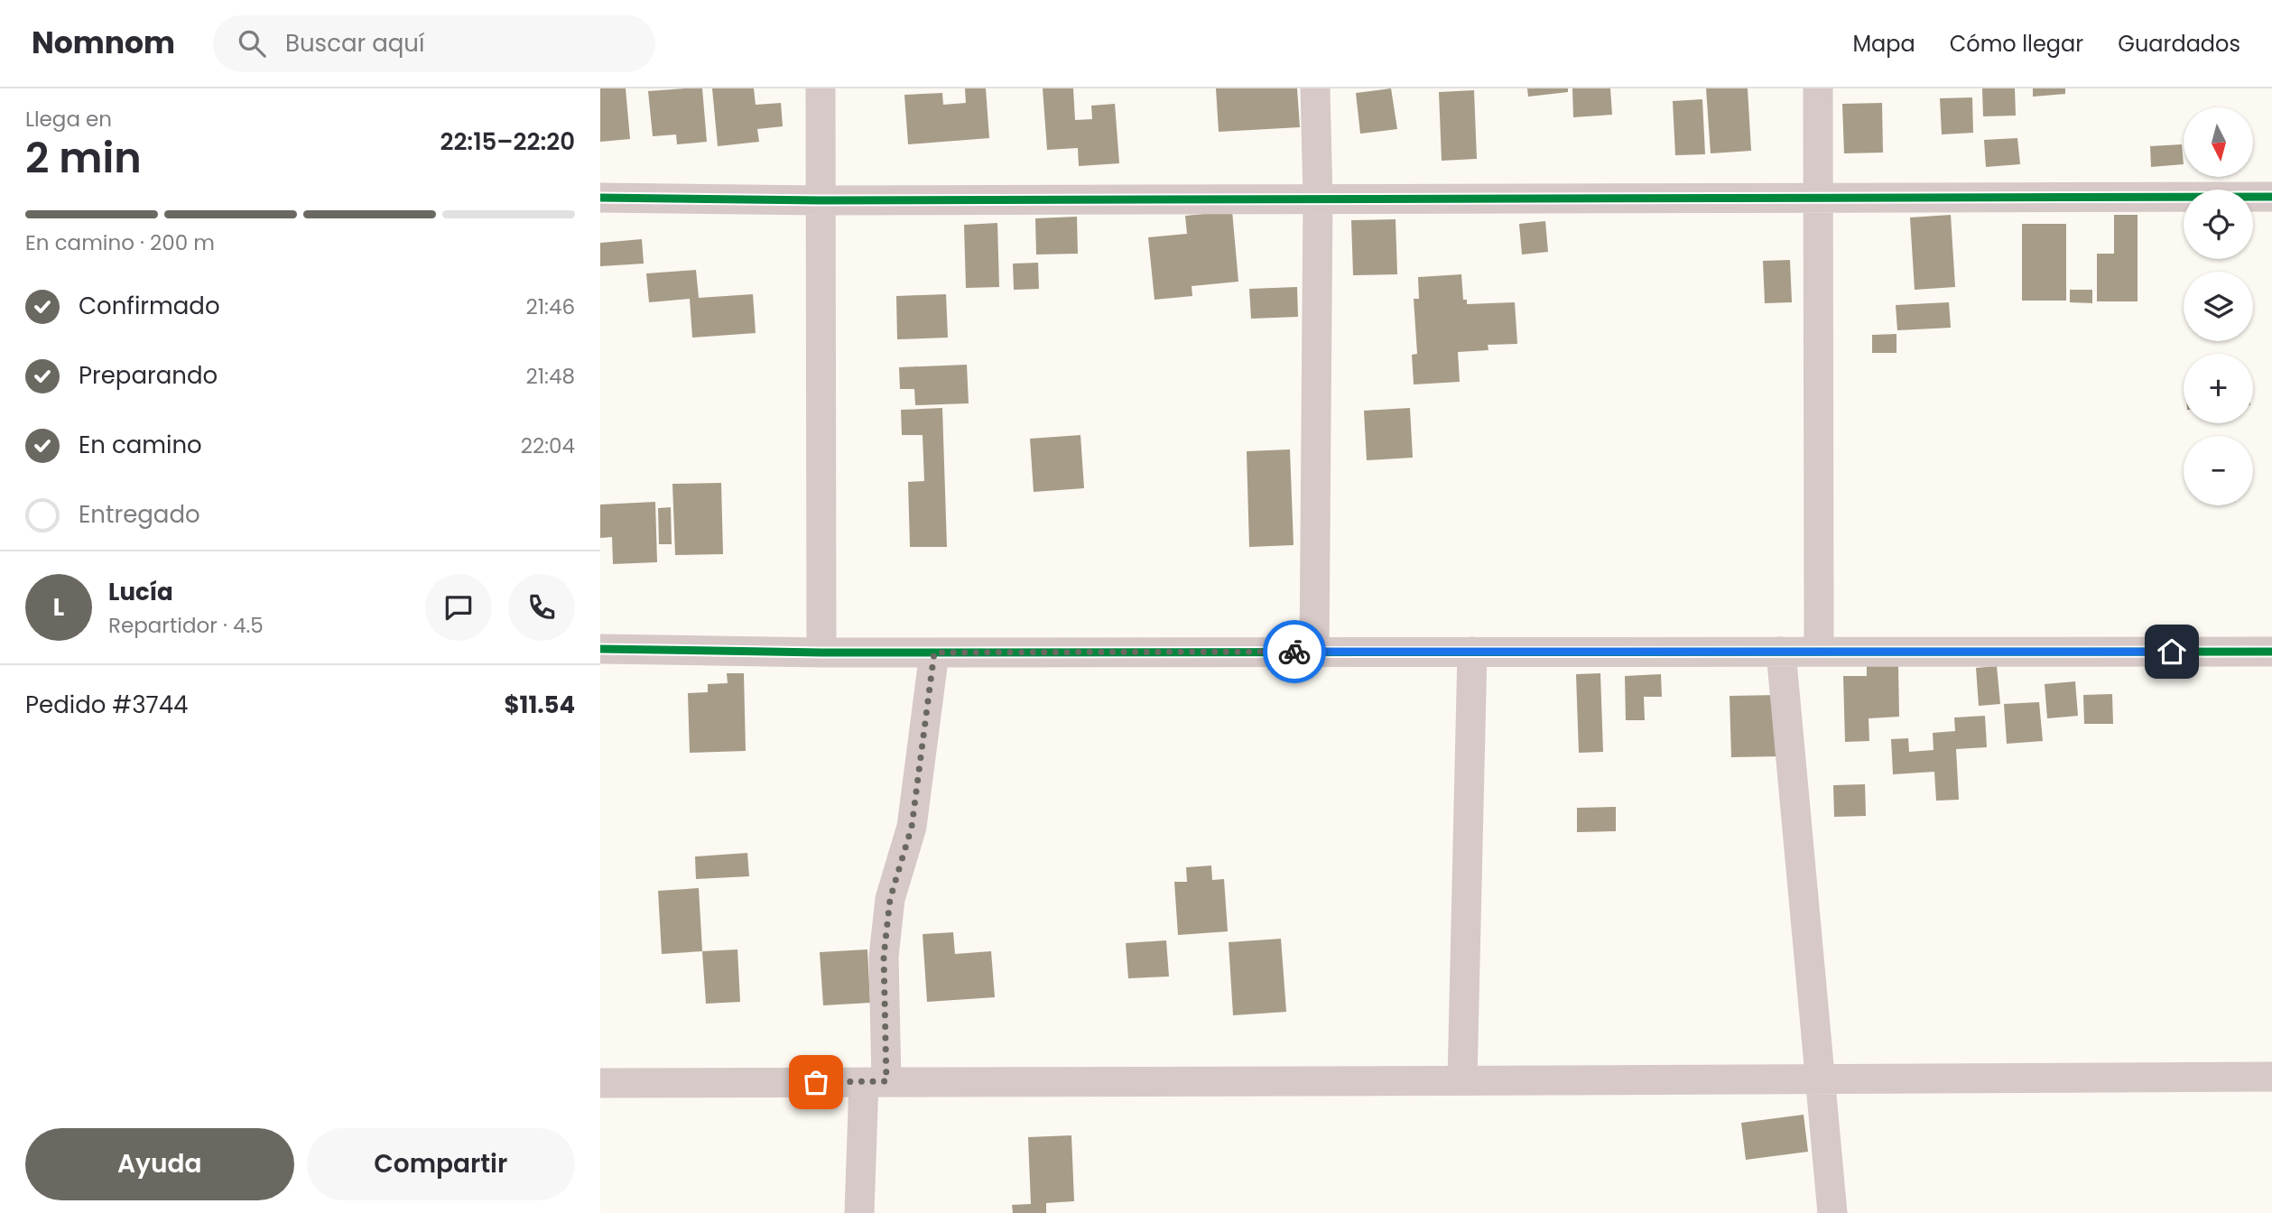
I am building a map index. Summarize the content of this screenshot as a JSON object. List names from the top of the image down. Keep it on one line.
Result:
{"north":"bottom","page":{"header":"Nomnom","search":"Buscar aquí","nav":["Mapa","Cómo llegar","Guardados"],"heading":["2 min","Llega en","22:15–22:20"],"panel":["Lucía","Repartidor · 4.5","Pedido #3744","$11.54"],"map_buttons":["+","−"],"bar":"En camino · 200 m","list":[["Confirmado","21:46"],["Preparando","21:48"],["En camino","22:04"],"Entregado"],"round":"L","buttons":["Ayuda","Compartir"]}}
